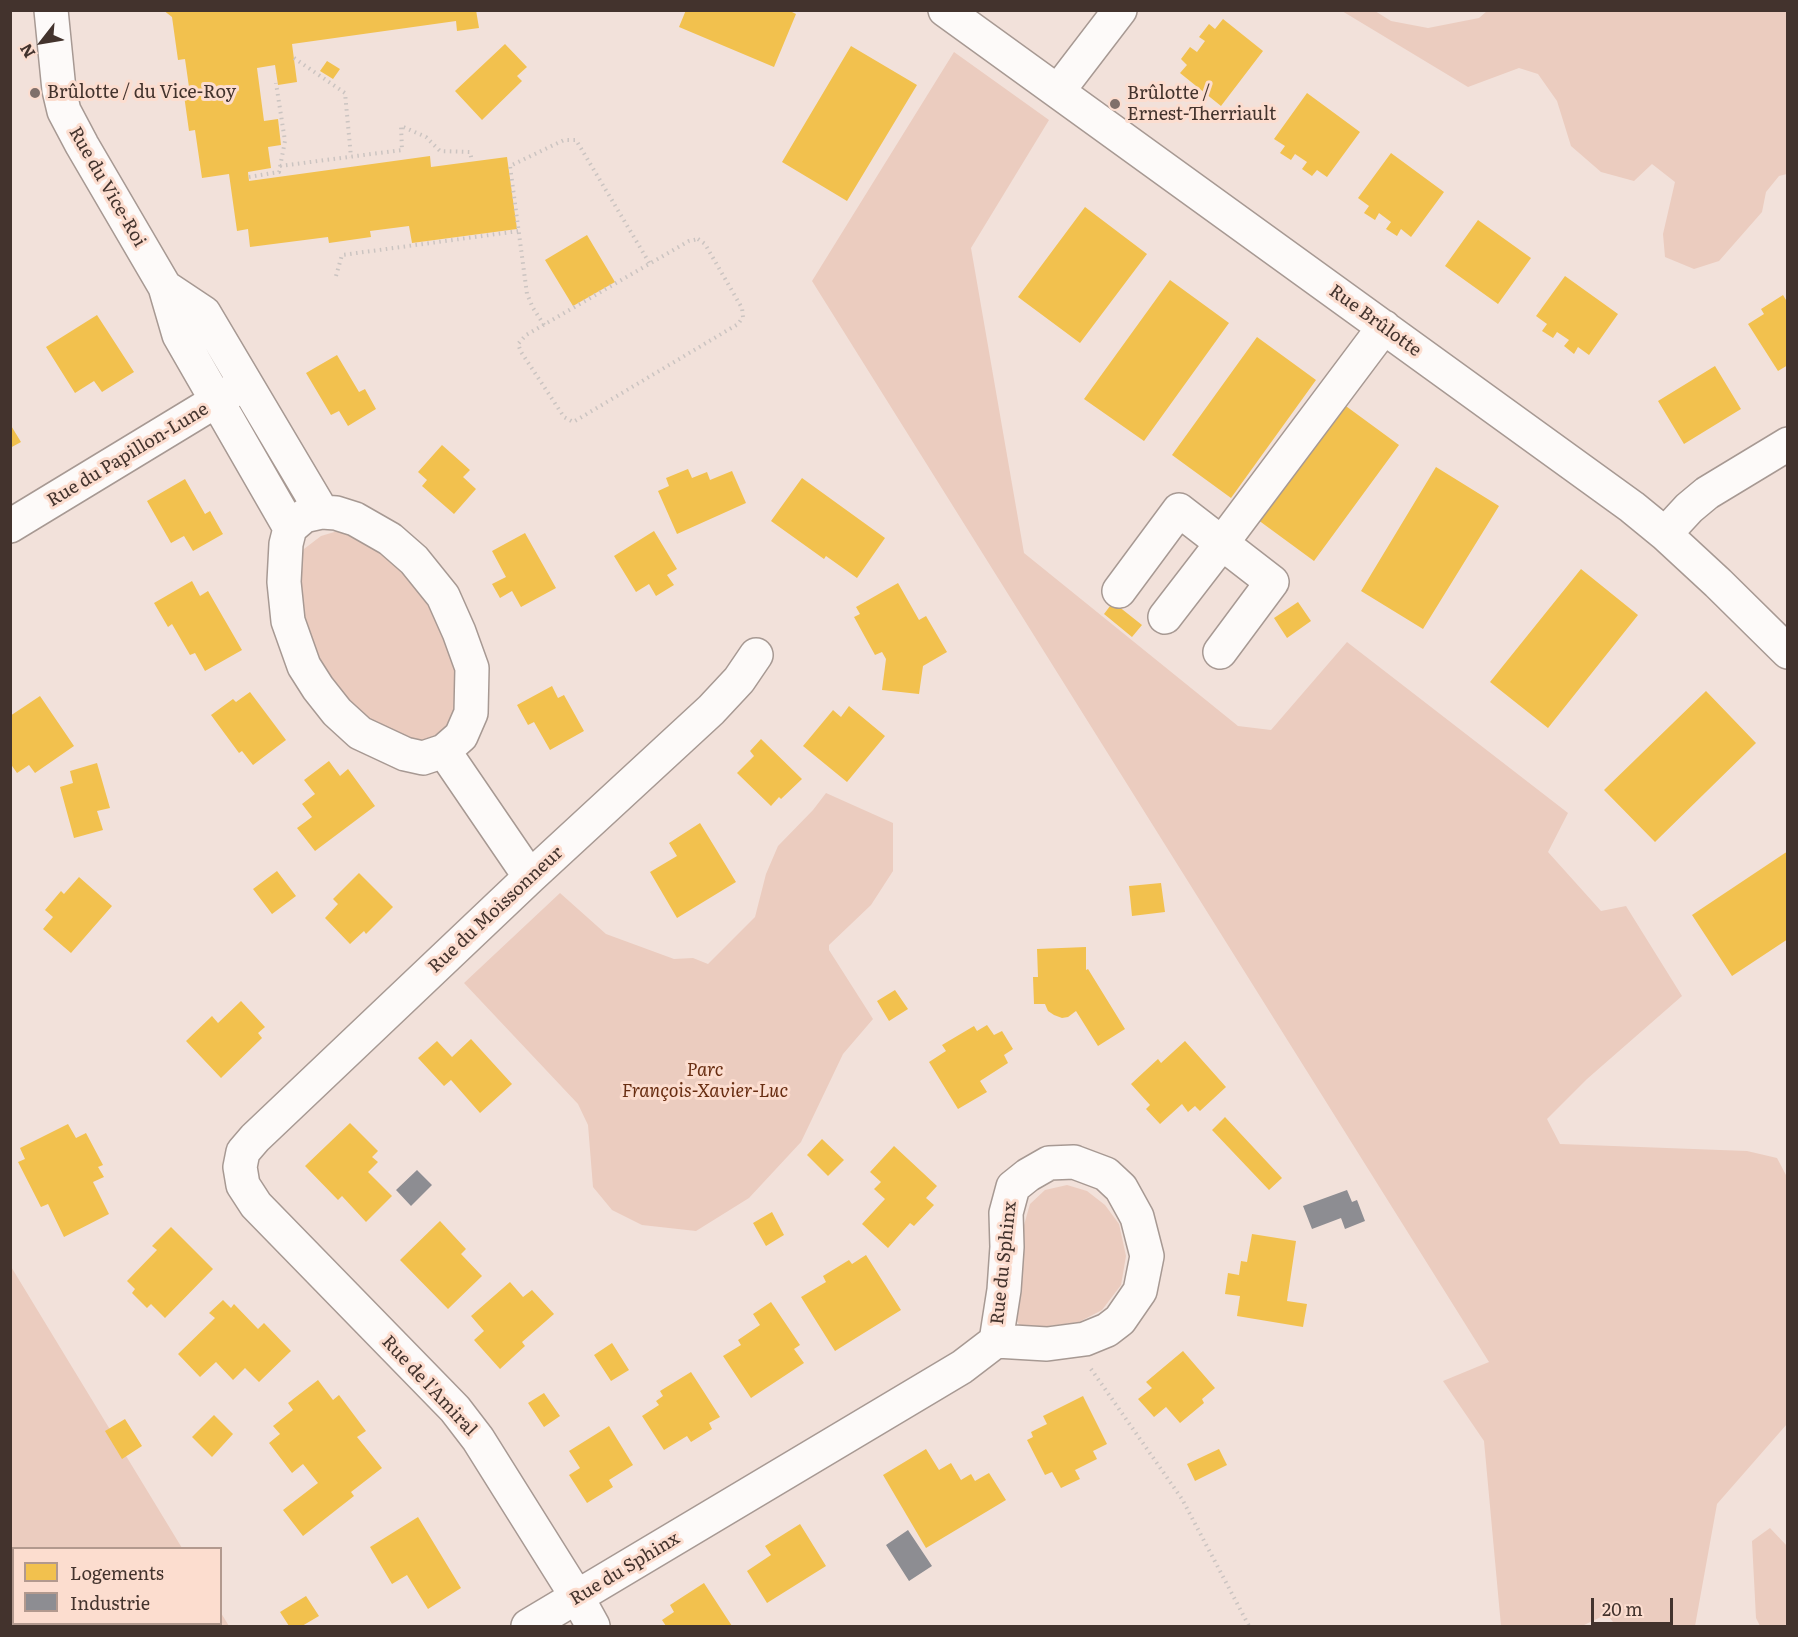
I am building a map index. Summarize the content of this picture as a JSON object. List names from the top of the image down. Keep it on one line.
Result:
{"streets":{"street":["Rue du Vice-Roi","Rue Brûlotte","Rue du Papillon-Lune","Rue du Moissonneur","Rue du Sphinx","Rue de l'Amiral"]},"crossings":[["Rue du Vice-Roi","Rue du Papillon-Lune"],["Rue du Moissonneur","Rue de l'Amiral"],["Rue du Sphinx","Rue de l'Amiral"]],"parks":["Parc François-Xavier-Luc"],"places":["Brûlotte / du Vice-Roy","Brûlotte / Ernest-Therriault"],"legend":["Logements","Industrie"],"scale_bar":"20 m","north":"bottom left"}
